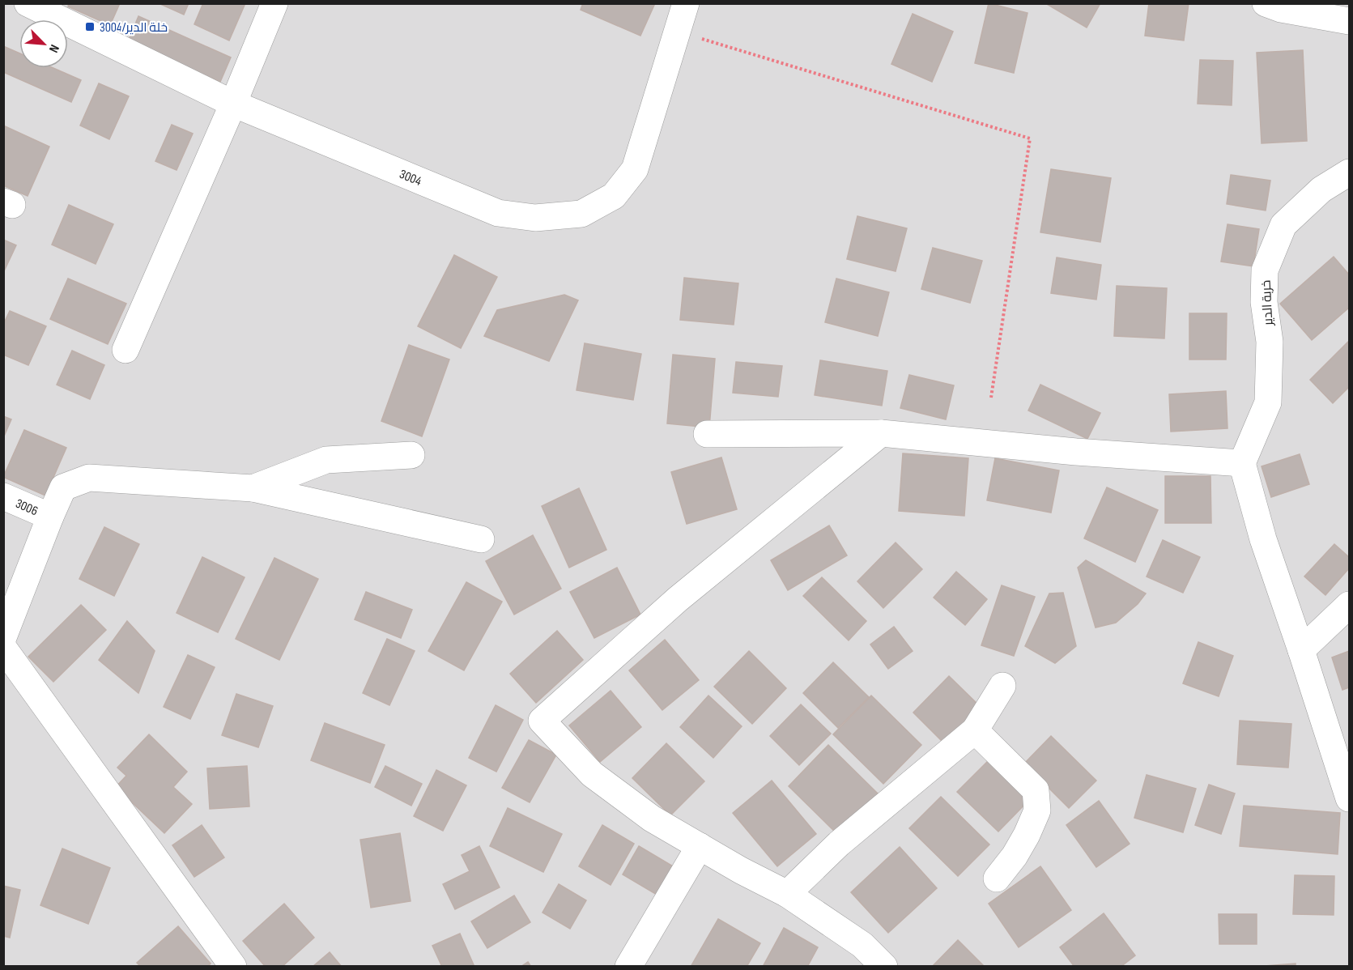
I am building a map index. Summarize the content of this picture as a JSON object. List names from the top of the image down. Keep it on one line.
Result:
{"streets":{"street":["3004","خربة الدير","3006"]},"places":{"transit":["خلة الدير/3004"]},"north":"bottom right"}
